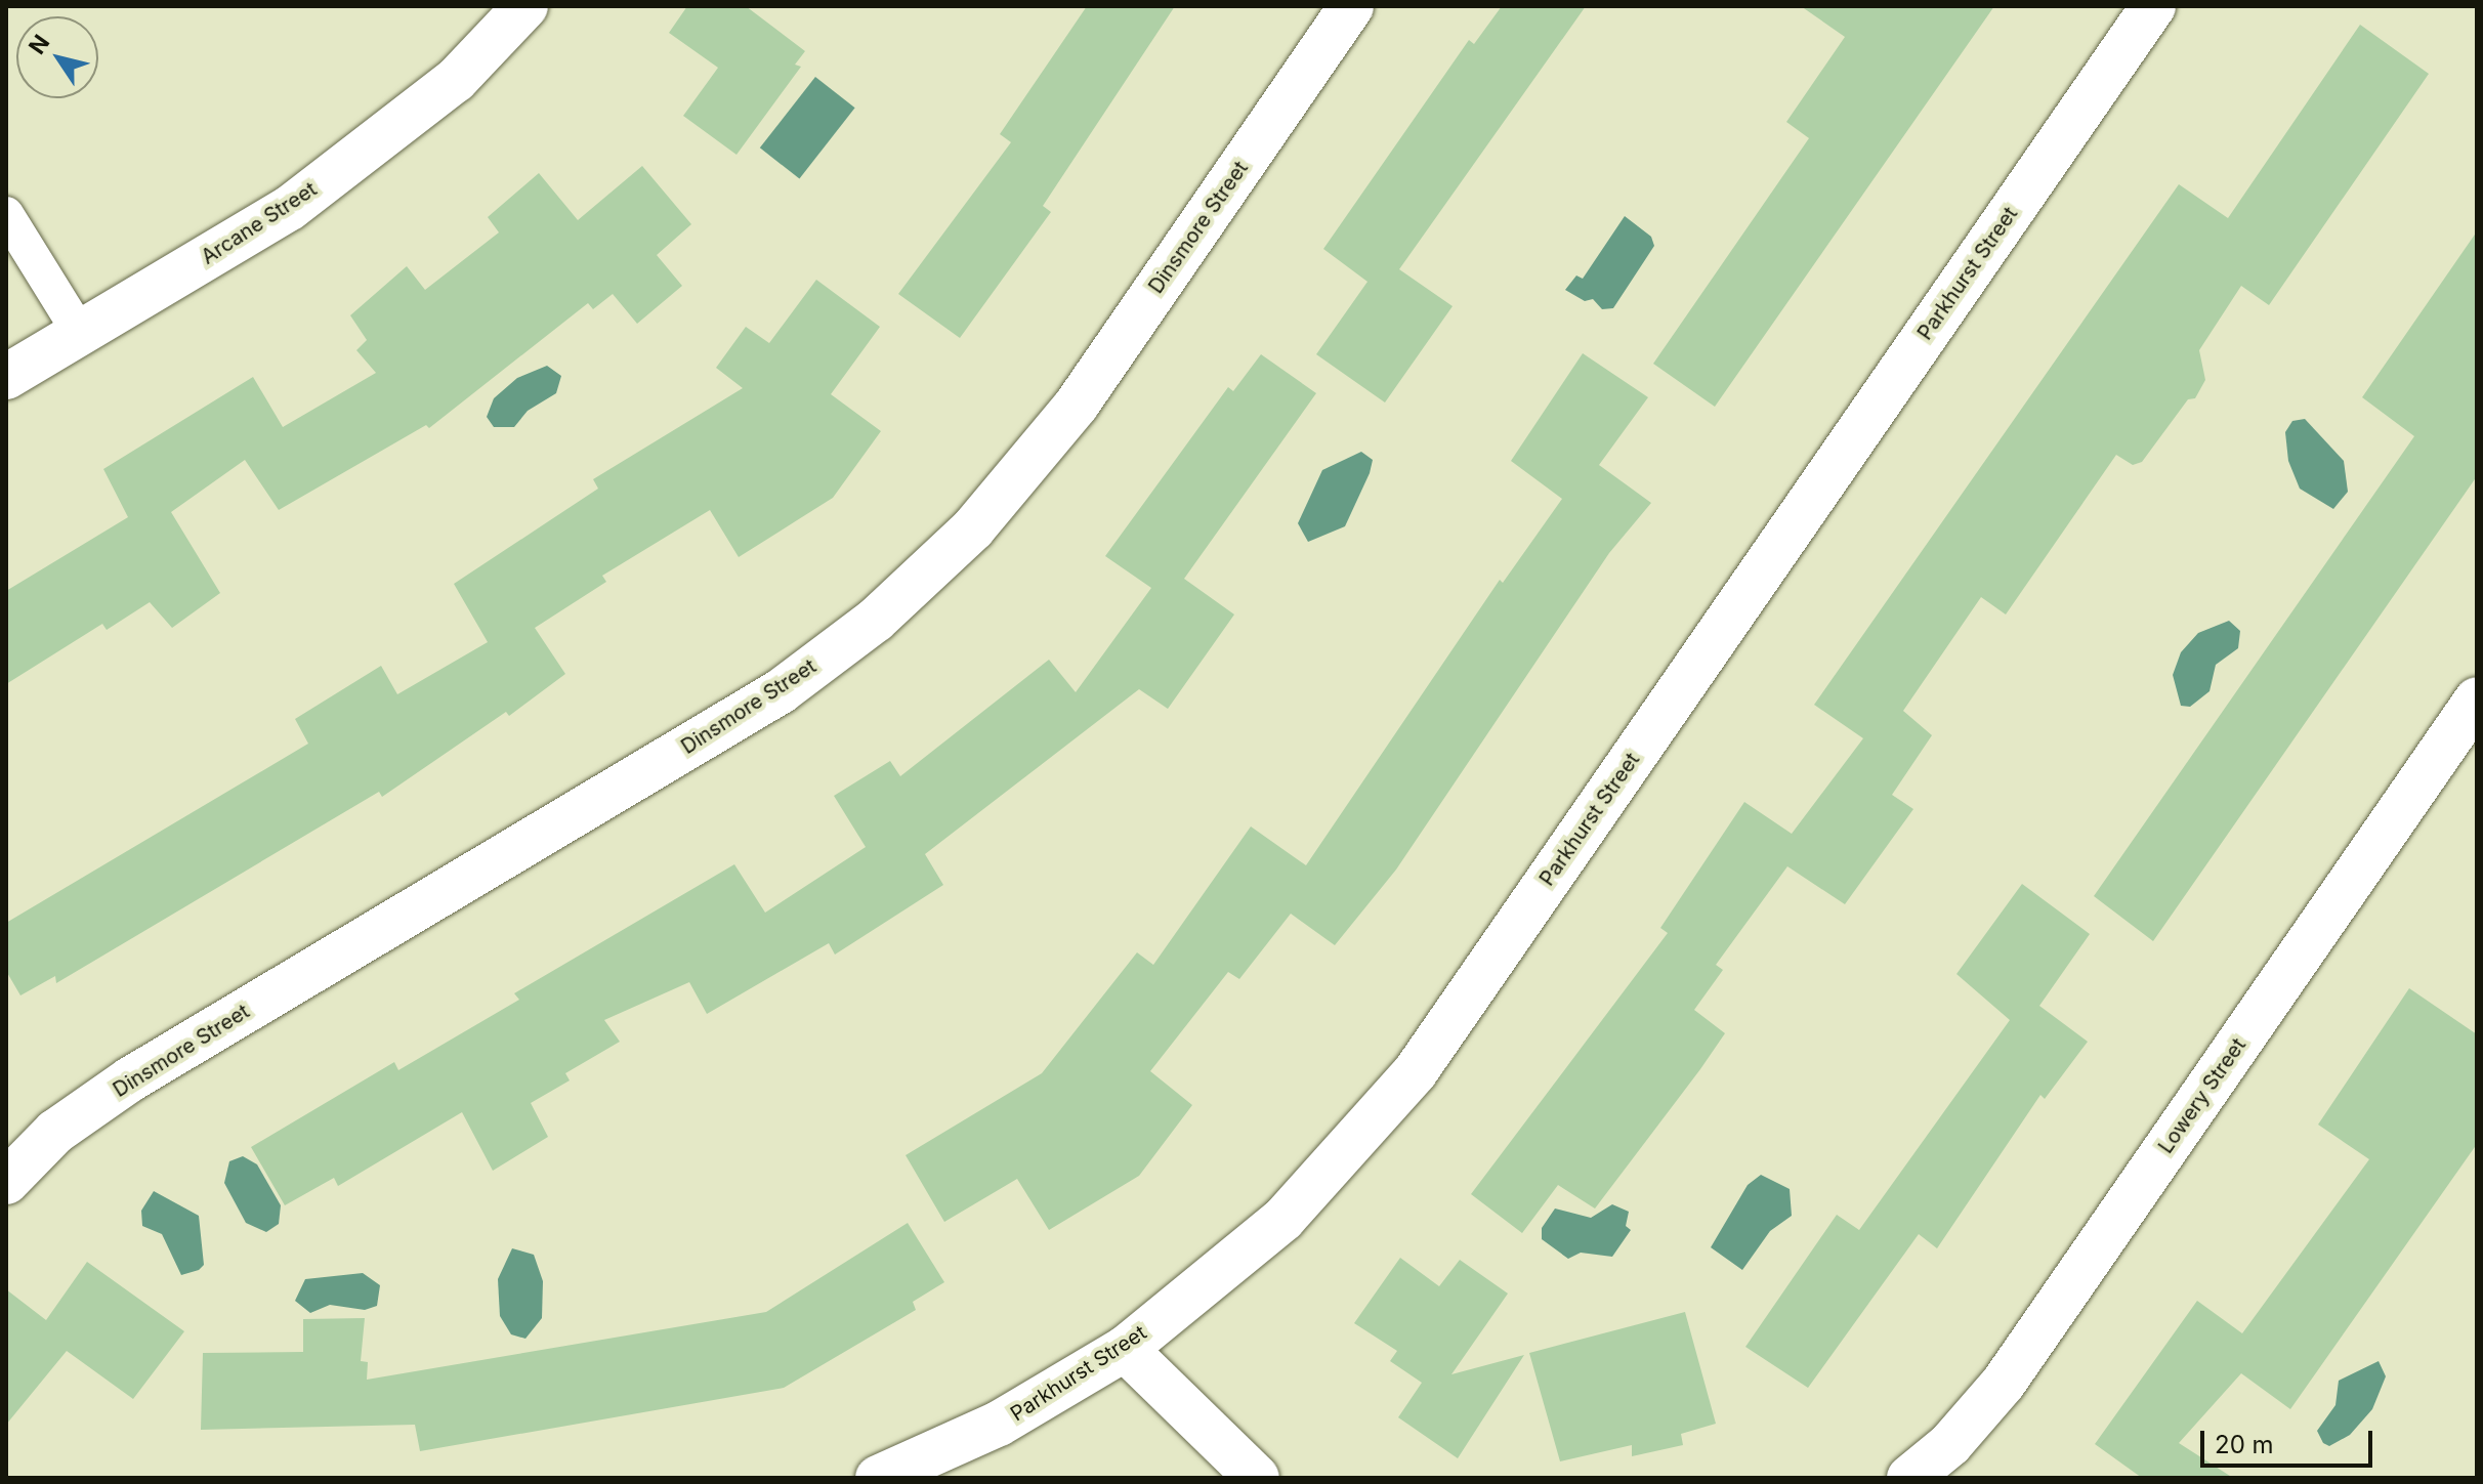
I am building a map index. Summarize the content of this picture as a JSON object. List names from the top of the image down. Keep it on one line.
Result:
{"streets":{"street":["Arcane Street","Dinsmore Street","Parkhurst Street","Lowery Street"]},"scale_bar":"20 m","north":"top left"}
